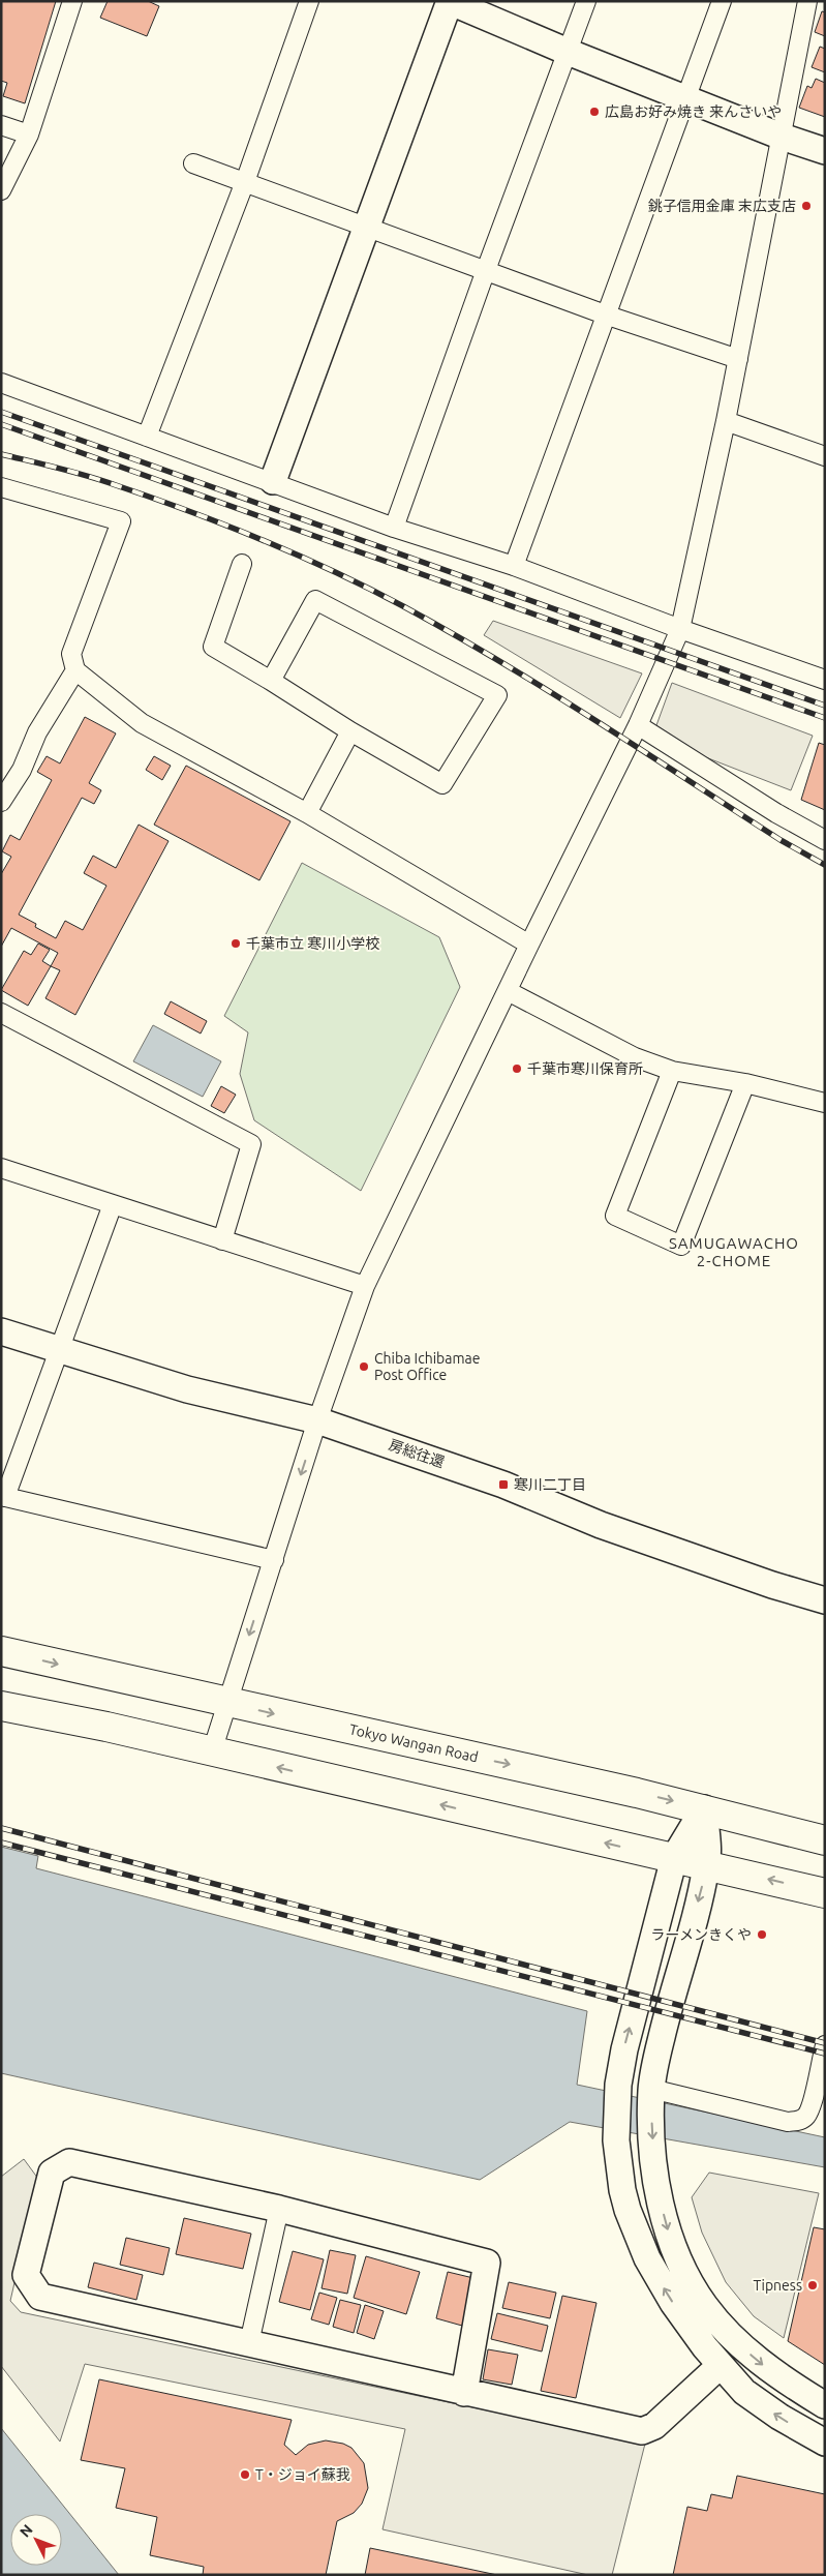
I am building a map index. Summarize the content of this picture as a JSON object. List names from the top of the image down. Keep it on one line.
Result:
{"streets":{"highway":["Tokyo Wangan Road"],"street":["房総往還"]},"districts":["SAMUGAWACHO 2-CHOME"],"places":{"other":["広島お好み焼き 来んさいや","銚子信用金庫 末広支店","千葉市立 寒川小学校","千葉市寒川保育所","Chiba Ichibamae Post Office","ラーメンきくや","Tipness","T・ジョイ蘇我"],"transit":["寒川二丁目"]},"north":"top left"}
